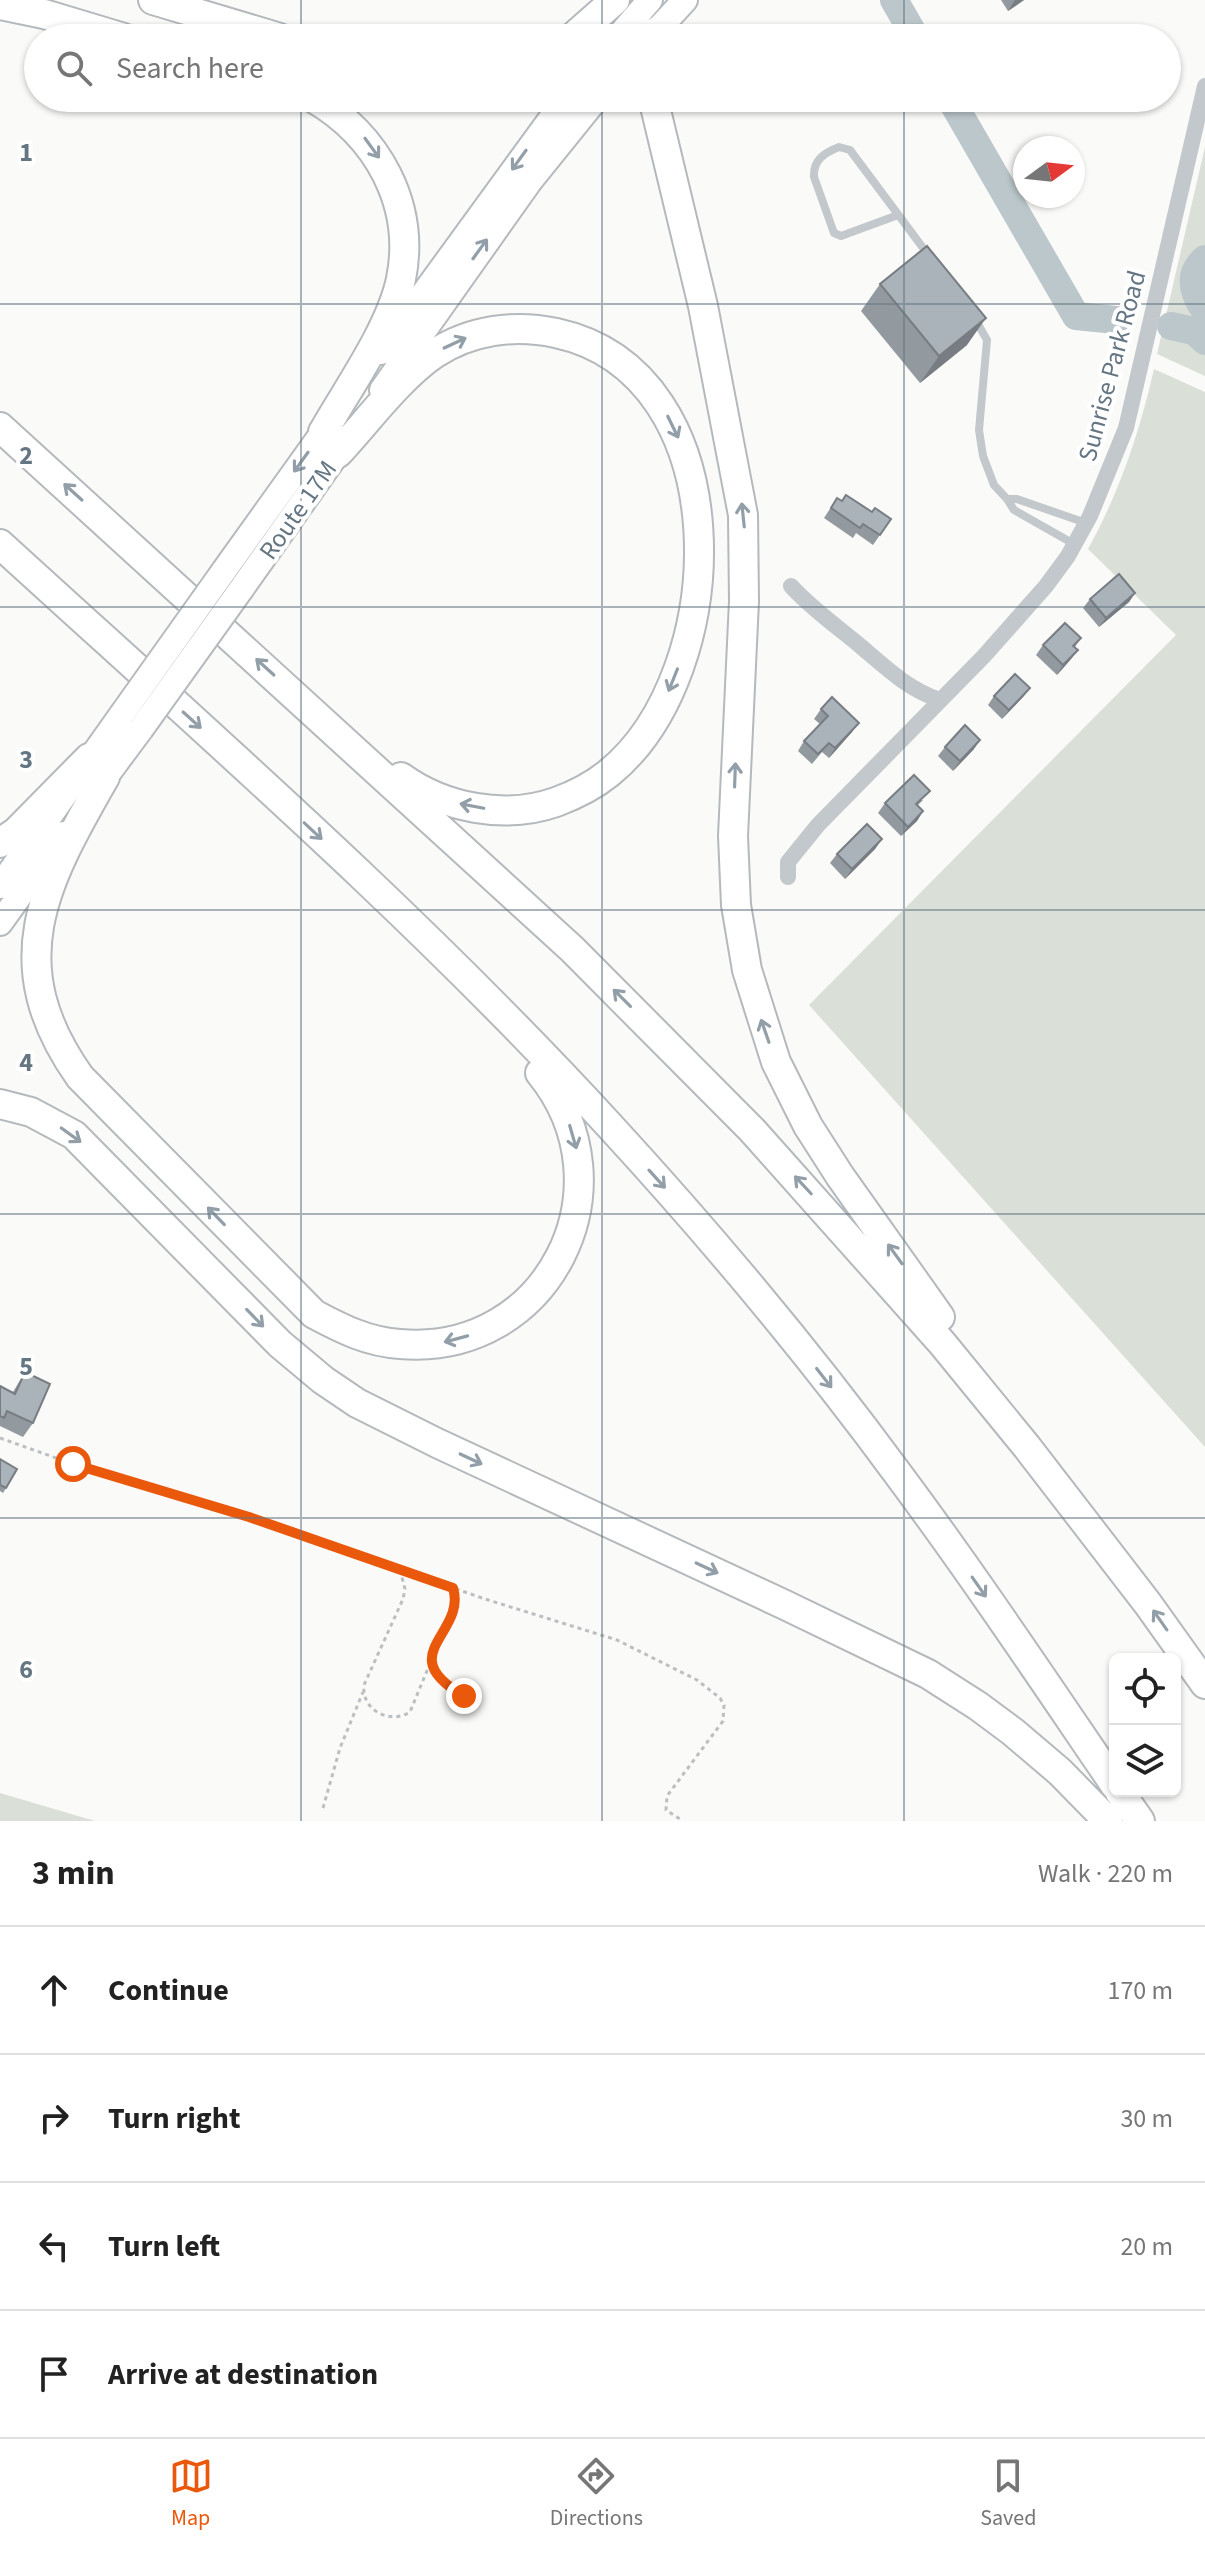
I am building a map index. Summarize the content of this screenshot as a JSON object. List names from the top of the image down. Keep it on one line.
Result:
{"streets":{"main road":["Route 17M"],"street":["Sunrise Park Road"]},"north":"right","page":{"search":"Search here","heading":["3 min","Walk · 220 m"],"list":[["Continue","170 m"],["Turn right","30 m"],["Turn left","20 m"],"Arrive at destination"],"nav":["Map","Directions","Saved"]},"grid":{"rows":["1","2","3","4","5","6"]}}
